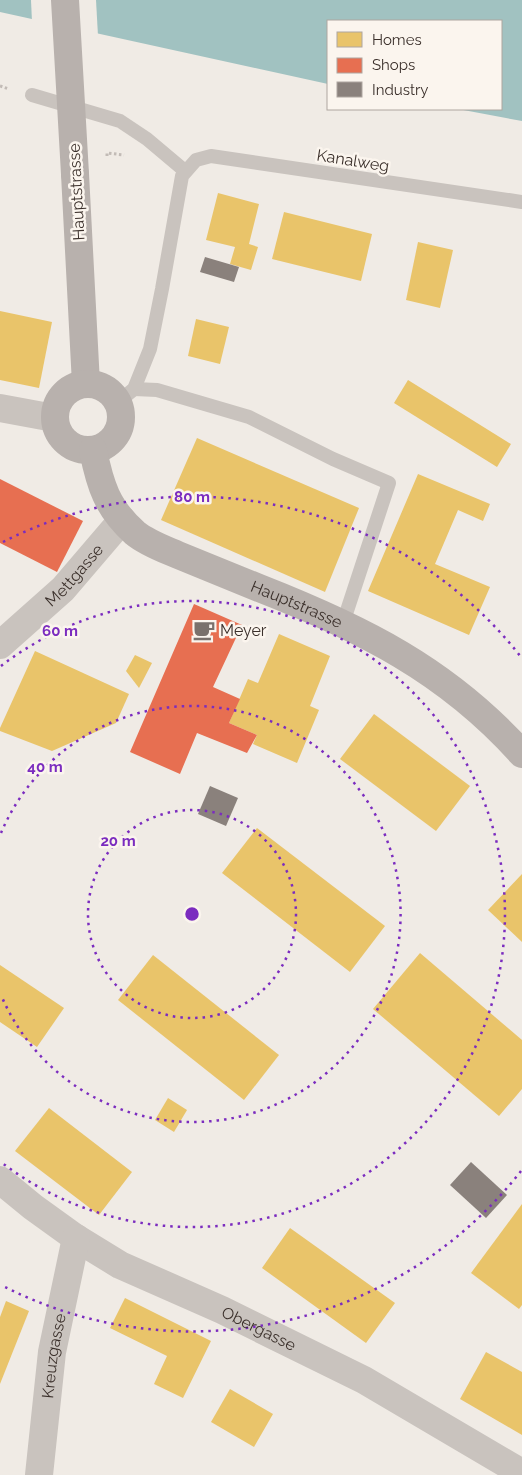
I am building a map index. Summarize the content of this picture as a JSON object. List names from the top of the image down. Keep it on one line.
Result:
{"streets":{"main road":["Hauptstrasse"],"street":["Mettgasse","Obergasse","Kreuzgasse"],"lane":["Kanalweg"]},"crossings":[["Hauptstrasse","Mettgasse"],["Obergasse","Kreuzgasse"]],"places":{"cafe":["Meyer"]},"legend":["Homes","Shops","Industry"],"rings":["80 m","60 m","40 m","20 m"]}
